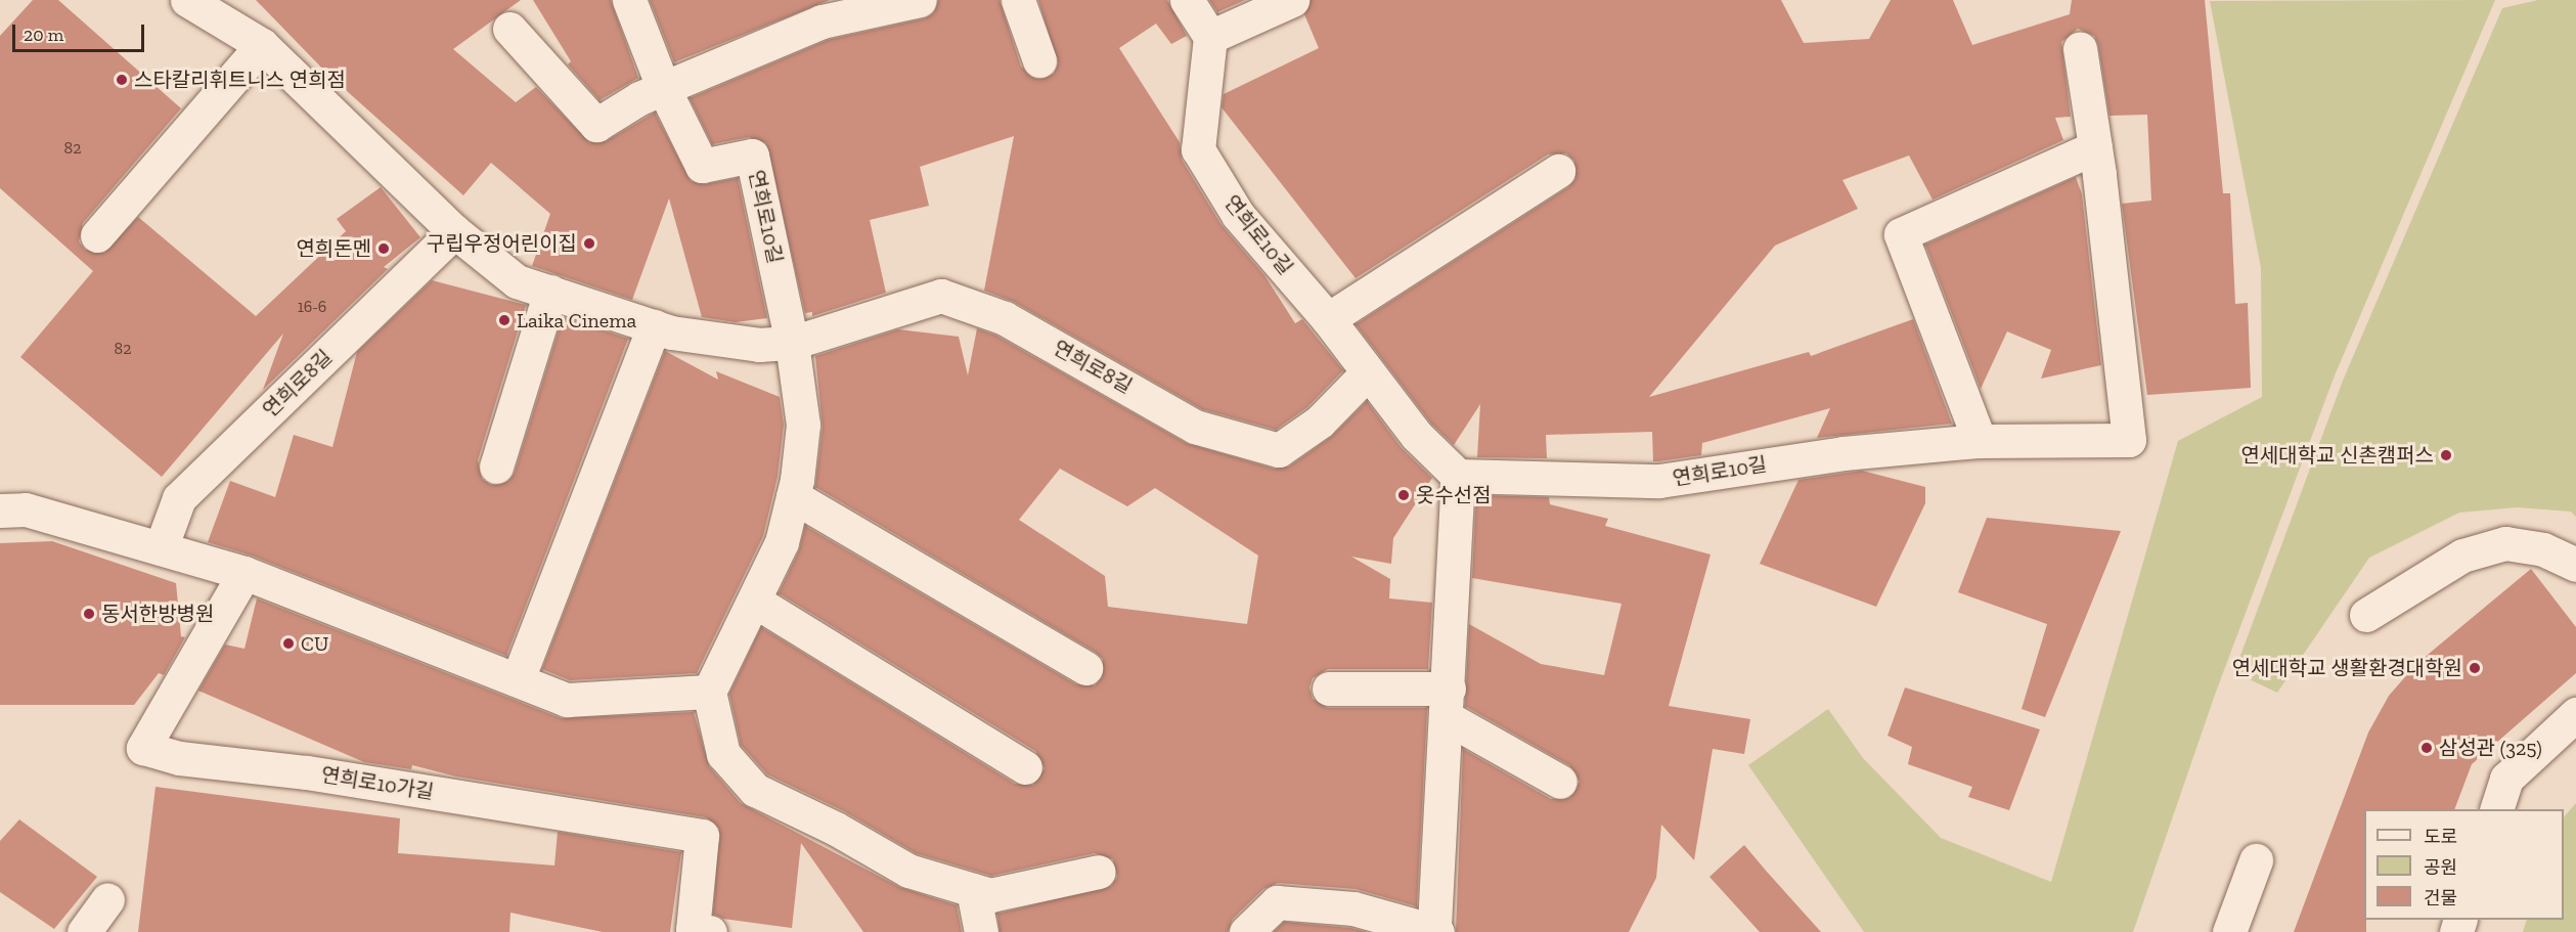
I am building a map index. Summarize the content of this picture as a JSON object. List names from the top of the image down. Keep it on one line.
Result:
{"streets":{"street":["연희로10길","연희로8길","연희로10가길"]},"crossings":[["연희로10길","연희로8길"]],"places":["스타칼리휘트니스 연희점","구립우정어린이집","연희돈멘","Laika Cinema","연세대학교 신촌캠퍼스","옷수선점","동서한방병원","CU","연세대학교 생활환경대학원","삼성관 (325)"],"house_numbers":["82","16-6","82"],"legend":["도로","공원","건물"],"scale_bar":"20 m"}
